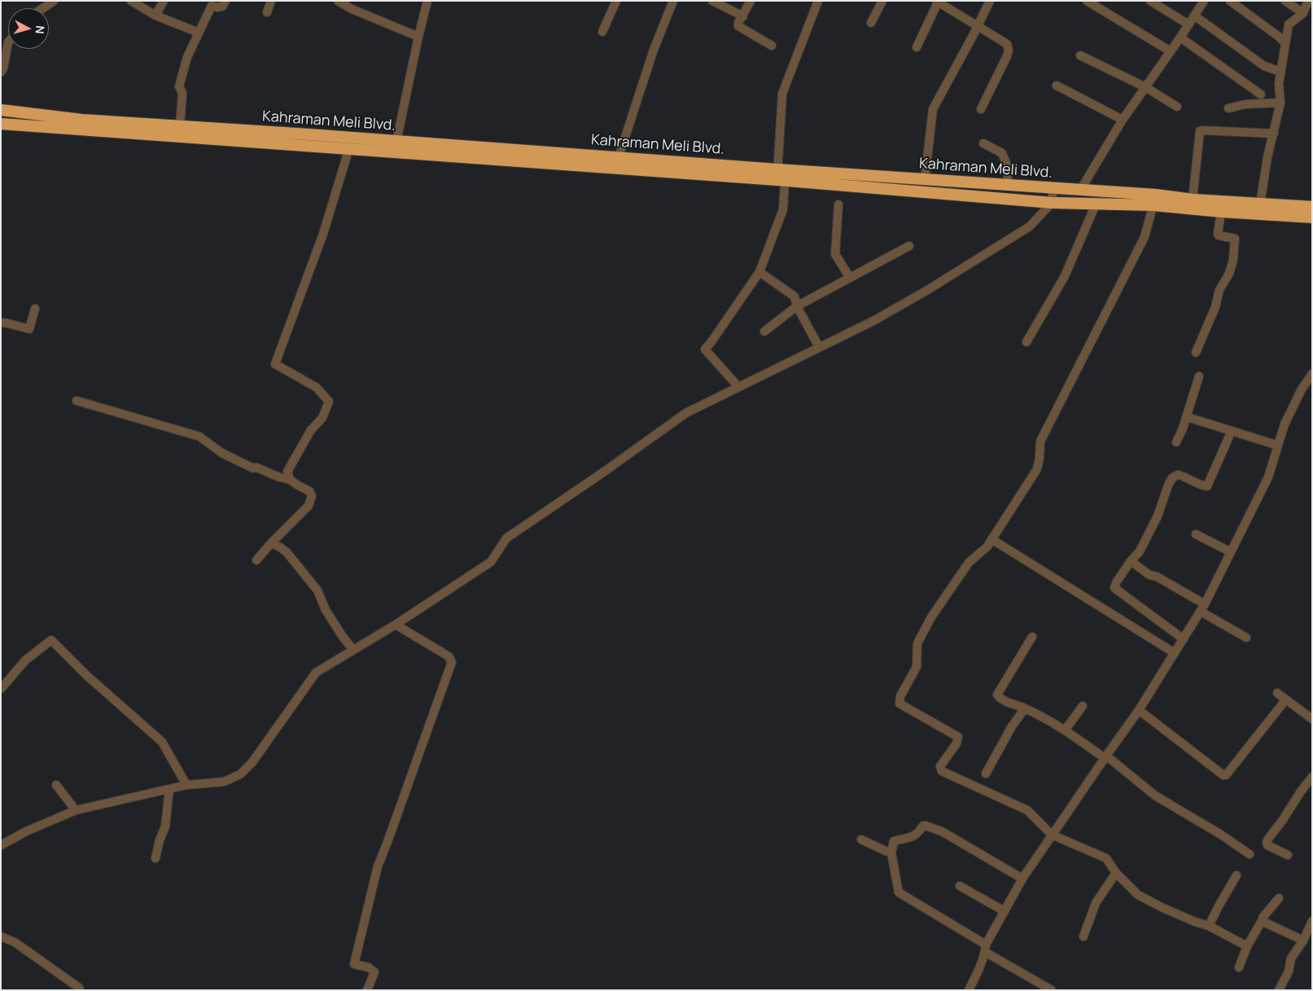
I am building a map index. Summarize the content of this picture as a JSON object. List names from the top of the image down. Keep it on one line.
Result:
{"streets":{"highway":["Kahraman Meli Blvd."]},"north":"right"}
